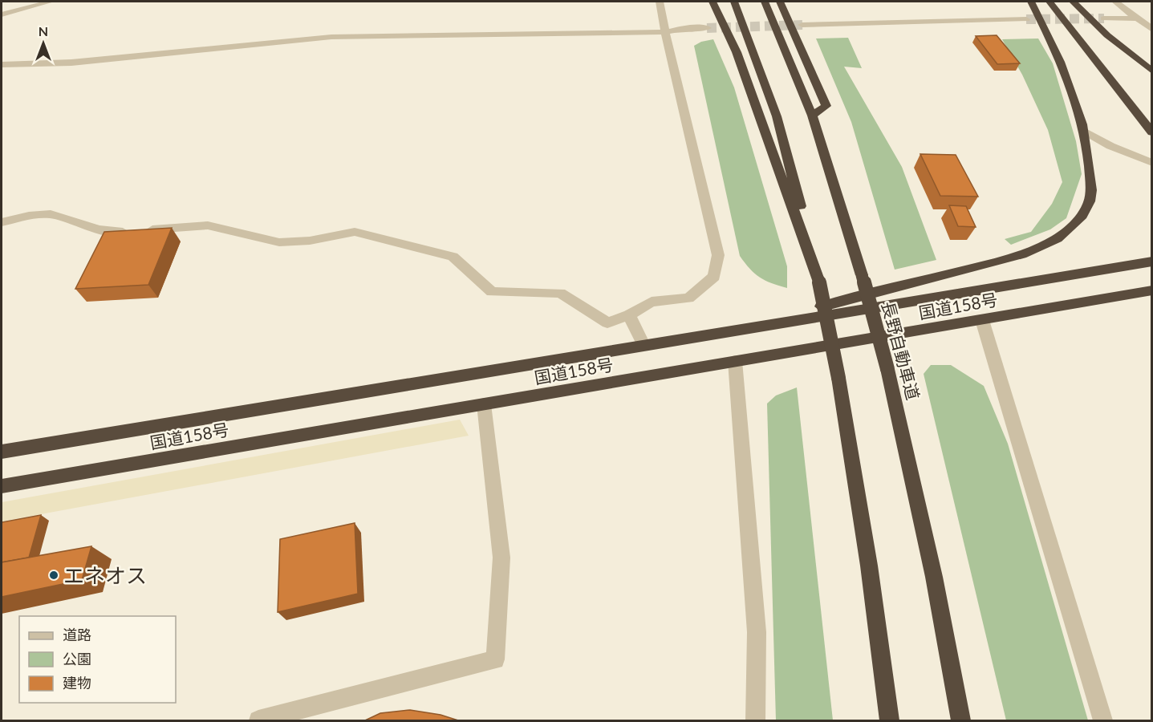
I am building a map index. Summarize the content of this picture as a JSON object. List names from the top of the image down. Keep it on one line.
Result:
{"streets":{"highway":["国道158号","長野自動車道"]},"places":["エネオス"],"legend":["道路","公園","建物"],"north":"top"}
